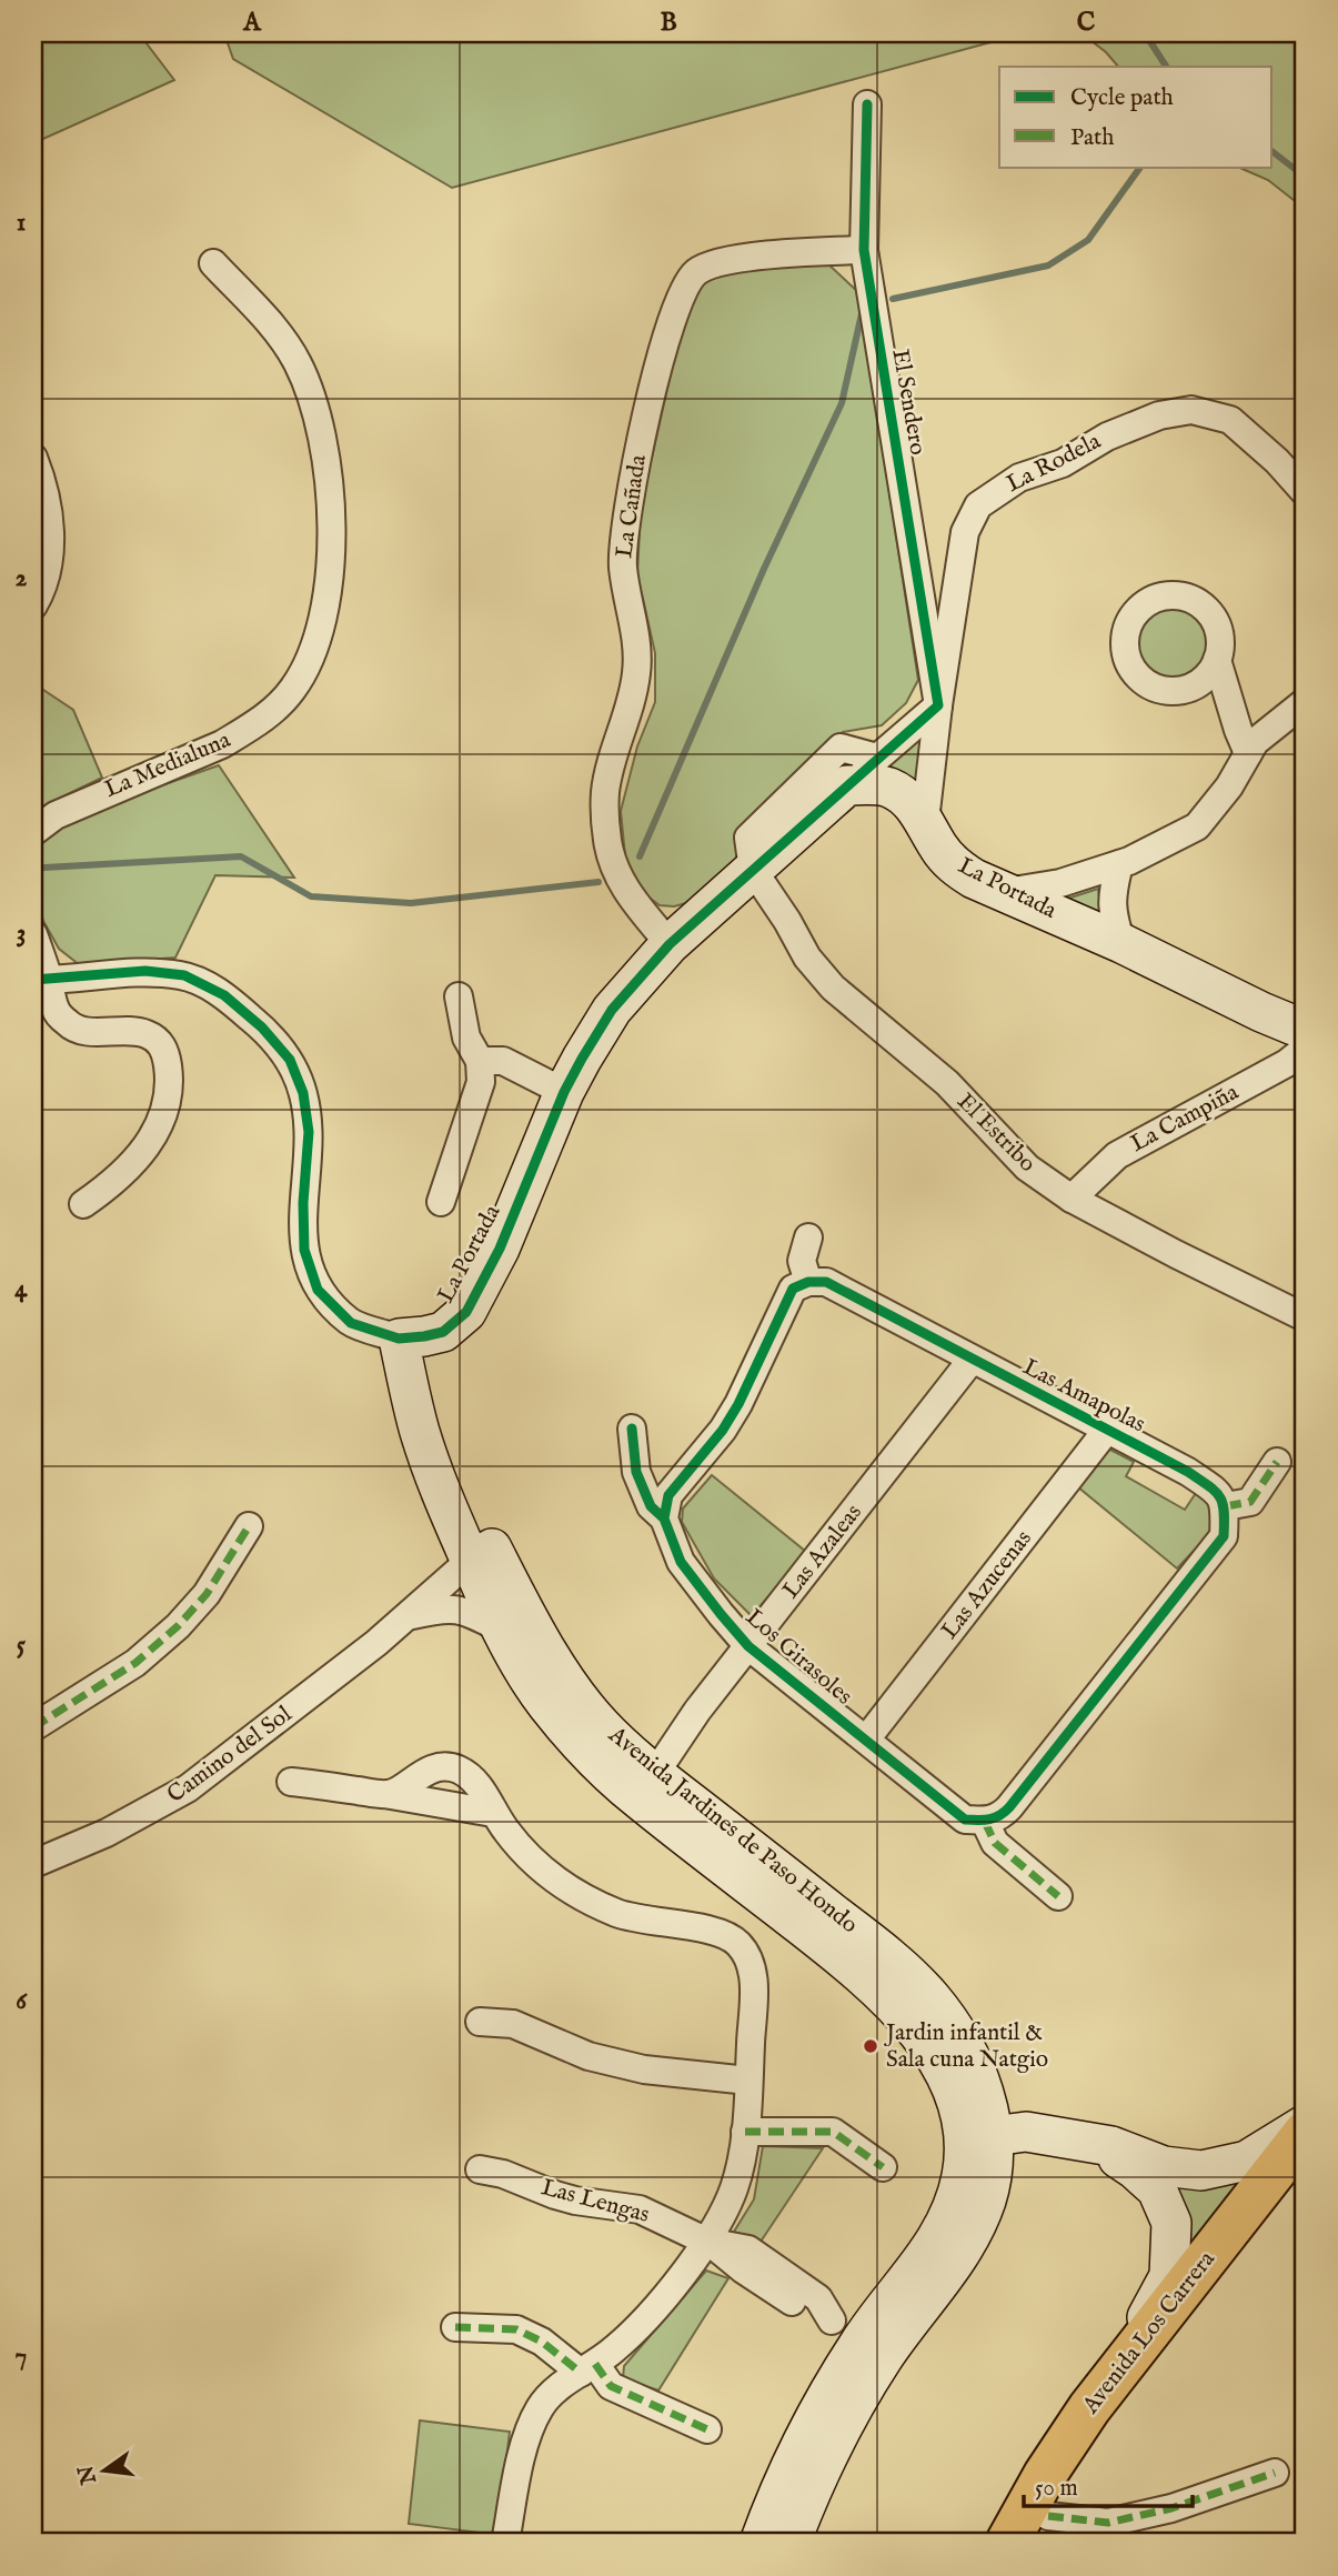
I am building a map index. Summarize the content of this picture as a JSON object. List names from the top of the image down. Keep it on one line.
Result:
{"streets":{"main road":["Avenida Los Carrera"],"street":["El Sendero","La Rodela","La Cañada","La Medialuna","La Portada","La Campiña","El Estribo","Las Amapolas","Las Azaleas","Las Azucenas","Los Girasoles","Camino del Sol","Avenida Jardines de Paso Hondo","Las Lengas"]},"crossings":[["El Sendero","La Rodela"],["El Sendero","La Cañada"],["La Rodela","La Portada"],["La Cañada","La Portada"],["La Portada","El Estribo"],["La Portada","Avenida Jardines de Paso Hondo"],["La Campiña","El Estribo"],["Las Amapolas","Las Azaleas"],["Las Amapolas","Las Azucenas"],["Las Azaleas","Los Girasoles"],["Las Azaleas","Avenida Jardines de Paso Hondo"],["Las Azucenas","Los Girasoles"],["Camino del Sol","Avenida Jardines de Paso Hondo"],["Avenida Jardines de Paso Hondo","Las Lengas"]],"places":["Jardin infantil & Sala cuna Natgio"],"legend":["Cycle path","Path"],"scale_bar":"50 m","north":"left","grid":{"columns":["A","B","C"],"rows":["1","2","3","4","5","6","7"]}}
